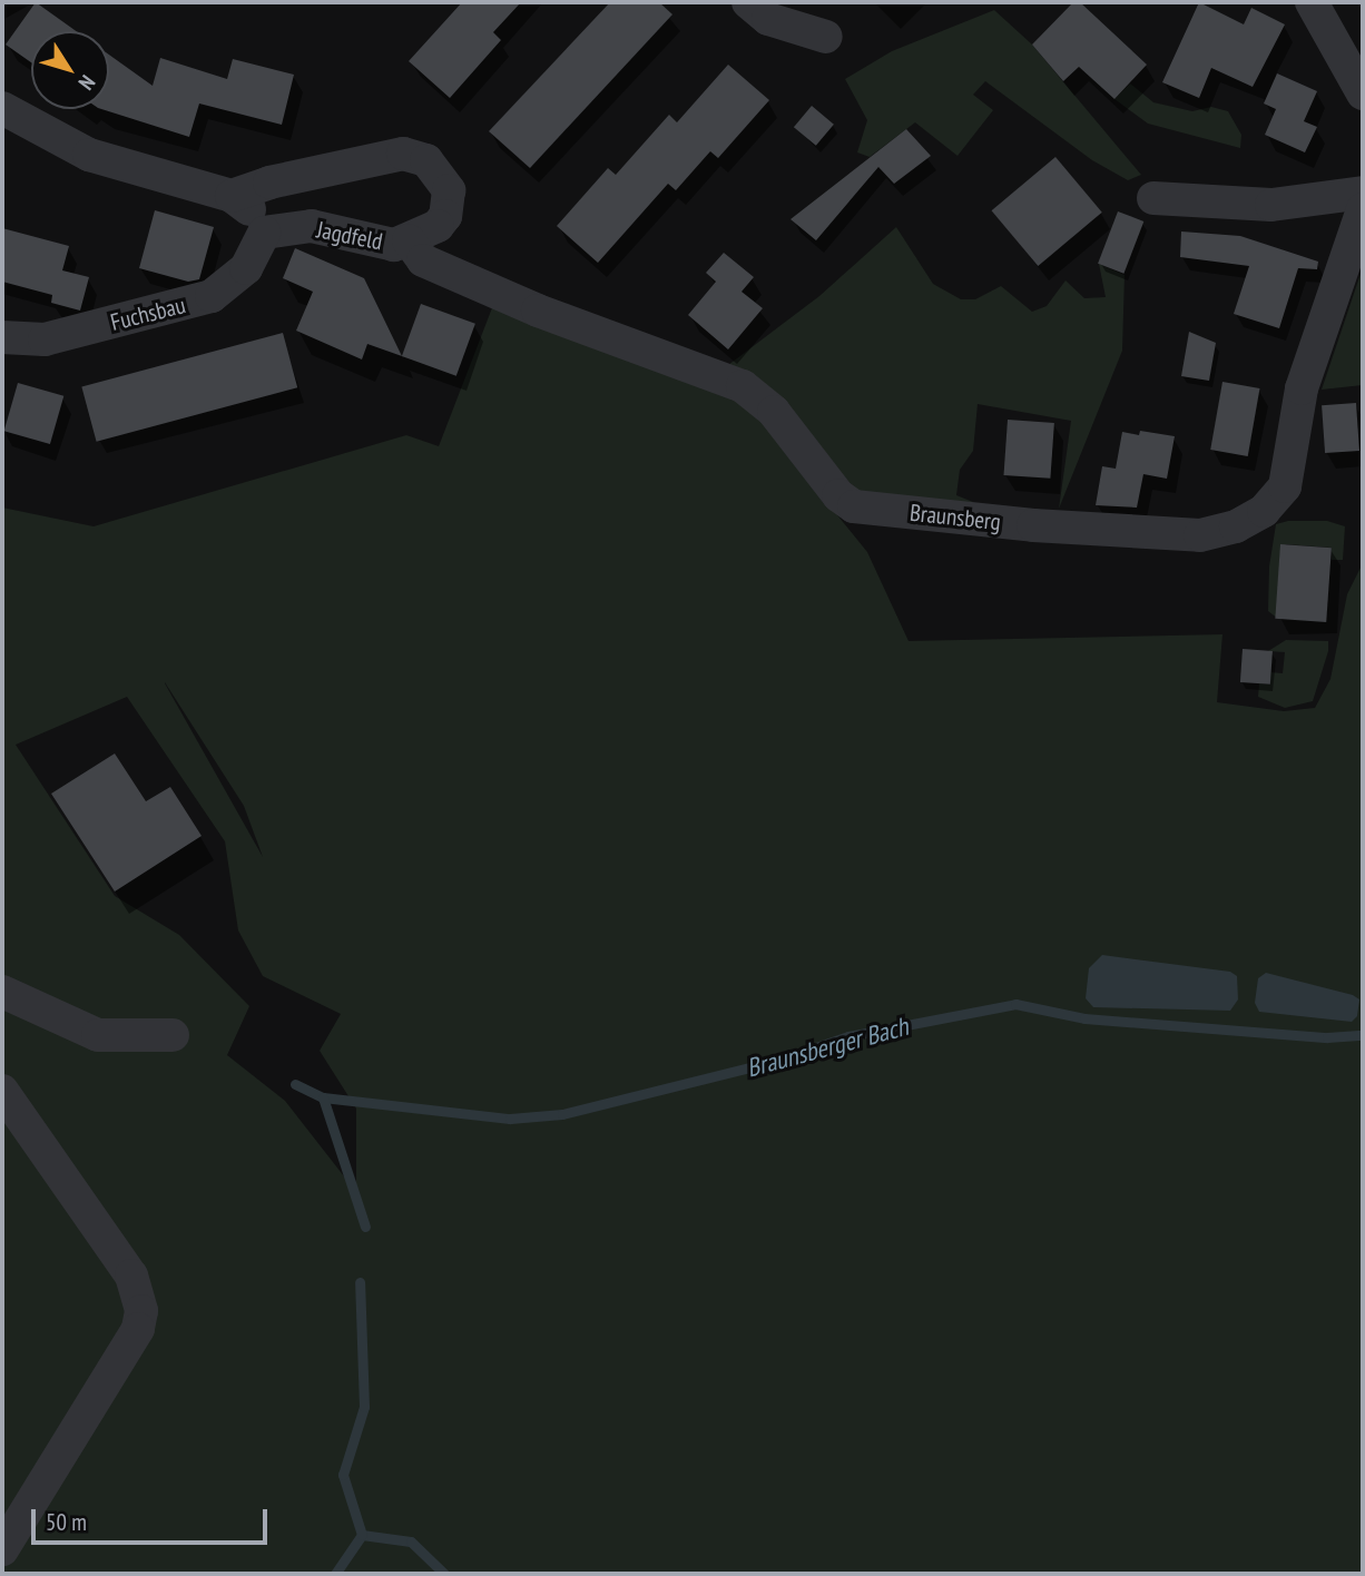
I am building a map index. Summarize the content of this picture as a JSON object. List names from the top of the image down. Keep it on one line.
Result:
{"streets":{"street":["Jagdfeld","Fuchsbau","Braunsberg"]},"crossings":[["Jagdfeld","Fuchsbau"],["Jagdfeld","Braunsberg"]],"water":["Braunsberger Bach"],"scale_bar":"50 m","north":"bottom right"}
